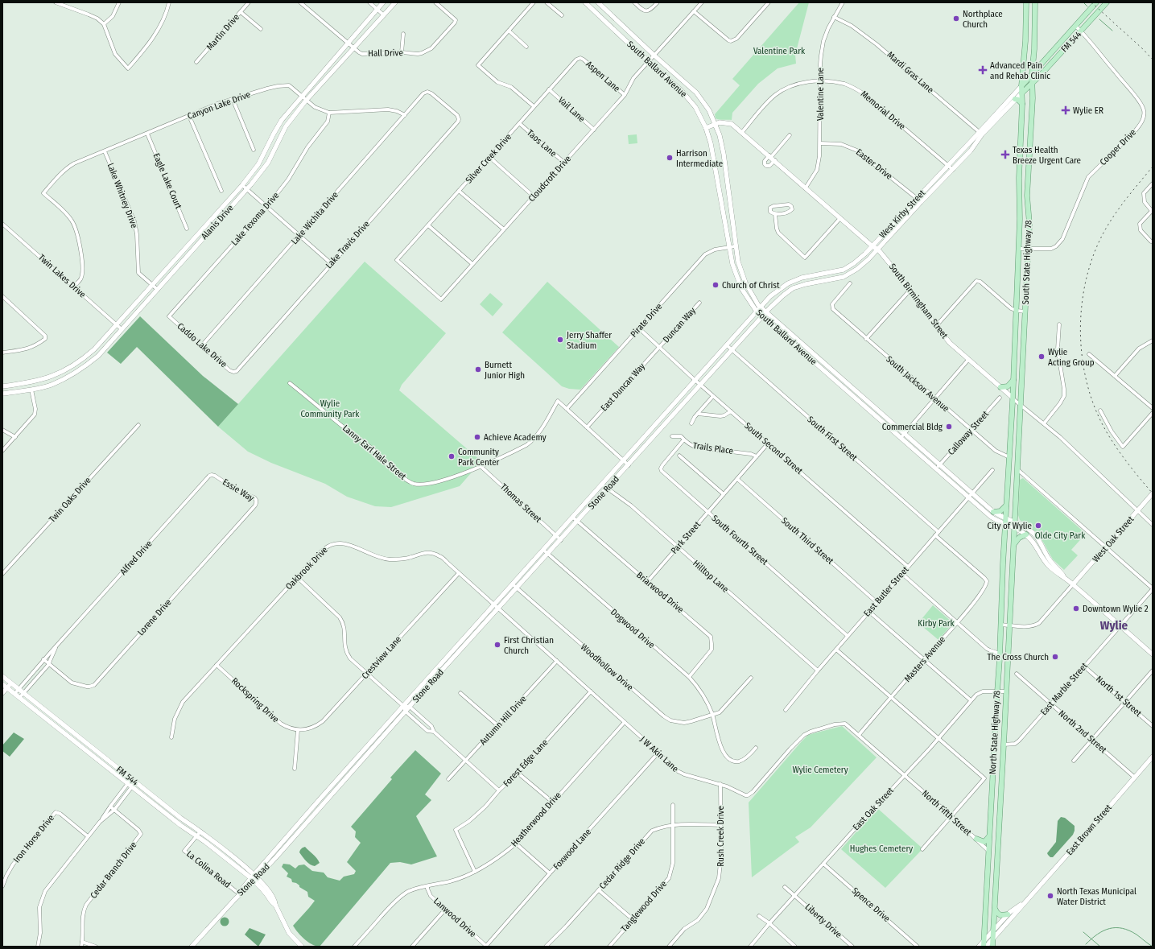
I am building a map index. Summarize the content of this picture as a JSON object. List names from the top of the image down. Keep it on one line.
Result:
{"streets":{"main road":["FM 544","South Ballard Avenue","West Kirby Street","Alanis Drive","South State Highway 78","South Birmingham Street","Stone Road","West Oak Street","North State Highway 78","East Brown Street"],"street":["Martin Drive","Hall Drive","Mardi Gras Lane","Aspen Lane","Valentine Lane","Canyon Lake Drive","Vail Lane","Memorial Drive","Taos Lane","Cooper Drive","Silver Creek Drive","Easter Drive","Cloudcroft Drive","Eagle Lake Court","Lake Whitney Drive","Lake Wichita Drive","Lake Texoma Drive","Lake Travis Drive","Twin Lakes Drive","Pirate Drive","Duncan Way","Caddo Lake Drive","South Jackson Avenue","East Duncan Way","Calloway Street","South First Street","Trails Place","South Second Street","Lanny Earl Hale Street","Essie Way","Twin Oaks Drive","Thomas Street","Park Street","South Fourth Street","South Third Street","Alfred Drive","Oakbrook Drive","Hilltop Lane","East Butler Street","Briarwood Drive","Lorene Drive","Dogwood Drive","Crestview Lane","Masters Avenue","Woodhollow Drive","East Marble Street","North 1st Street","Rockspring Drive","Autumn Hill Drive","North 2nd Street","J W Akin Lane","Forest Edge Lane","East Oak Street","North Fifth Street","Heatherwood Drive","Rush Creek Drive","Iron Horse Drive","Foxwood Lane","Cedar Ridge Drive","La Colina Road","Cedar Branch Drive","Spence Drive","Tanglewood Drive","Lanwood Drive","Liberty Drive"]},"crossings":[["FM 544","Cooper Drive"],["FM 544","West Kirby Street"],["FM 544","South State Highway 78"],["FM 544","Stone Road"],["FM 544","Alfred Drive"],["FM 544","La Colina Road"],["Hall Drive","Alanis Drive"],["South Ballard Avenue","Cloudcroft Drive"],["South Ballard Avenue","West Kirby Street"],["South Ballard Avenue","South State Highway 78"],["South Ballard Avenue","South Birmingham Street"],["South Ballard Avenue","Pirate Drive"],["South Ballard Avenue","Calloway Street"],["South Ballard Avenue","Stone Road"],["South Ballard Avenue","West Oak Street"],["South Ballard Avenue","East Butler Street"],["South Ballard Avenue","East Marble Street"],["South Ballard Avenue","North State Highway 78"],["Mardi Gras Lane","Valentine Lane"],["Mardi Gras Lane","West Kirby Street"],["Aspen Lane","Silver Creek Drive"],["Aspen Lane","Cloudcroft Drive"],["Valentine Lane","Memorial Drive"],["Valentine Lane","Easter Drive"],["Valentine Lane","South Birmingham Street"],["Canyon Lake Drive","Eagle Lake Court"],["Canyon Lake Drive","Lake Whitney Drive"],["Canyon Lake Drive","Lake Wichita Drive"],["Canyon Lake Drive","Lake Texoma Drive"],["Canyon Lake Drive","Alanis Drive"],["Canyon Lake Drive","Twin Lakes Drive"],["Vail Lane","Silver Creek Drive"],["Vail Lane","Cloudcroft Drive"],["Memorial Drive","West Kirby Street"],["Memorial Drive","South Birmingham Street"],["Taos Lane","Silver Creek Drive"],["Taos Lane","Cloudcroft Drive"],["Cooper Drive","South State Highway 78"],["Silver Creek Drive","Cloudcroft Drive"],["Easter Drive","West Kirby Street"],["Lake Whitney Drive","Alanis Drive"],["West Kirby Street","South State Highway 78"],["West Kirby Street","South Birmingham Street"],["West Kirby Street","Stone Road"],["Lake Wichita Drive","Lake Travis Drive"],["Lake Wichita Drive","Caddo Lake Drive"],["Lake Texoma Drive","Caddo Lake Drive"],["Alanis Drive","Twin Lakes Drive"],["Lake Travis Drive","Caddo Lake Drive"],["South State Highway 78","South Birmingham Street"],["South State Highway 78","South Jackson Avenue"],["South State Highway 78","North State Highway 78"],["South Birmingham Street","West Oak Street"],["Pirate Drive","South Second Street"],["Pirate Drive","Lanny Earl Hale Street"],["Duncan Way","East Duncan Way"],["Duncan Way","South Second Street"],["South Jackson Avenue","Calloway Street"],["East Duncan Way","South Second Street"],["South First Street","Stone Road"],["South First Street","East Butler Street"],["Trails Place","Park Street"],["Trails Place","South Fourth Street"],["South Second Street","Stone Road"],["South Second Street","Park Street"],["South Second Street","East Butler Street"],["Lanny Earl Hale Street","Thomas Street"],["Essie Way","Alfred Drive"],["Essie Way","Lorene Drive"],["Stone Road","Thomas Street"],["Stone Road","Oakbrook Drive"],["Stone Road","Hilltop Lane"],["Stone Road","Briarwood Drive"],["Stone Road","Dogwood Drive"],["Stone Road","Woodhollow Drive"],["Stone Road","J W Akin Lane"],["Park Street","South Fourth Street"],["Park Street","South Third Street"],["Park Street","Hilltop Lane"],["Park Street","Briarwood Drive"],["South Fourth Street","East Butler Street"],["South Third Street","East Butler Street"],["Alfred Drive","Lorene Drive"],["Oakbrook Drive","Crestview Lane"],["Oakbrook Drive","Rockspring Drive"],["Oakbrook Drive","J W Akin Lane"],["Hilltop Lane","East Butler Street"],["East Butler Street","Masters Avenue"],["Briarwood Drive","Dogwood Drive"],["Dogwood Drive","Woodhollow Drive"],["Crestview Lane","Rockspring Drive"],["Masters Avenue","J W Akin Lane"],["Masters Avenue","North Fifth Street"],["East Marble Street","North 1st Street"],["East Marble Street","North 2nd Street"],["East Marble Street","North State Highway 78"],["Autumn Hill Drive","J W Akin Lane"],["North 2nd Street","East Brown Street"],["North State Highway 78","East Oak Street"],["North State Highway 78","North Fifth Street"],["North State Highway 78","East Brown Street"],["J W Akin Lane","Forest Edge Lane"],["J W Akin Lane","North Fifth Street"],["J W Akin Lane","Heatherwood Drive"],["J W Akin Lane","Rush Creek Drive"],["J W Akin Lane","Foxwood Lane"],["Forest Edge Lane","Heatherwood Drive"],["East Oak Street","North Fifth Street"],["East Oak Street","Spence Drive"],["East Oak Street","Liberty Drive"],["Heatherwood Drive","Lanwood Drive"],["Rush Creek Drive","Cedar Ridge Drive"],["Foxwood Lane","Lanwood Drive"],["Cedar Ridge Drive","Tanglewood Drive"]],"districts":["Wylie"],"parks":["Valentine Park","Wylie Community Park","Olde City Park","Kirby Park","Wylie Cemetery","Hughes Cemetery"],"places":{"other":["Northplace Church","Harrison Intermediate","Church of Christ","Jerry Shaffer Stadium","Wylie Acting Group","Burnett Junior High","Commercial Bldg","Achieve Academy","Community Park Center","City of Wylie","Downtown Wylie 2","First Christian Church","The Cross Church","North Texas Municipal Water District"],"health":["Advanced Pain and Rehab Clinic","Wylie ER","Texas Health Breeze Urgent Care"]}}
